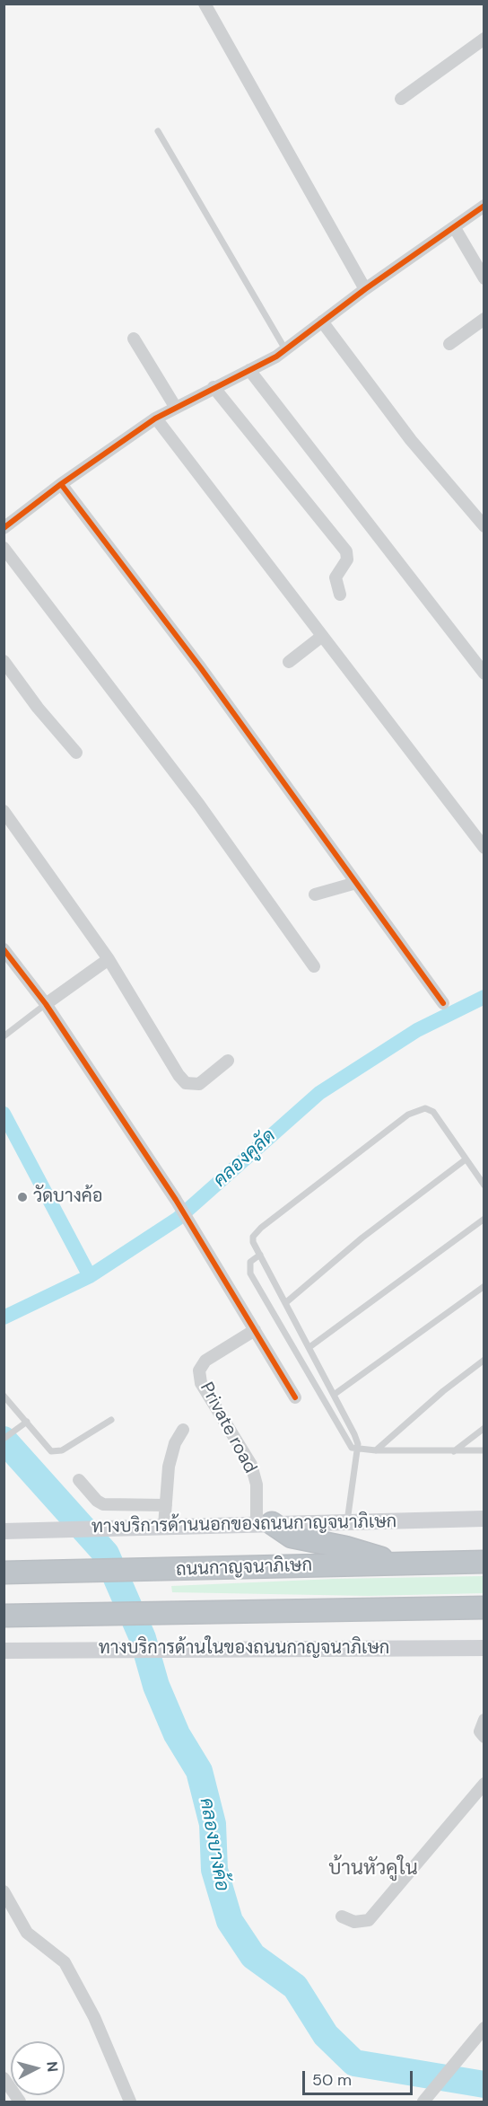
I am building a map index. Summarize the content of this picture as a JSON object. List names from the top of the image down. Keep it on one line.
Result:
{"streets":{"highway":["ถนนกาญจนาภิเษก"],"main road":["ทางบริการด้านนอกของถนนกาญจนาภิเษก","ทางบริการด้านในของถนนกาญจนาภิเษก"],"street":["Private road"]},"crossings":[["Private road","ทางบริการด้านนอกของถนนกาญจนาภิเษก"]],"districts":["บ้านหัวคูใน"],"water":["คลองคูลัด","คลองบางค้อ"],"places":["วัดบางค้อ"],"scale_bar":"50 m","north":"right"}
